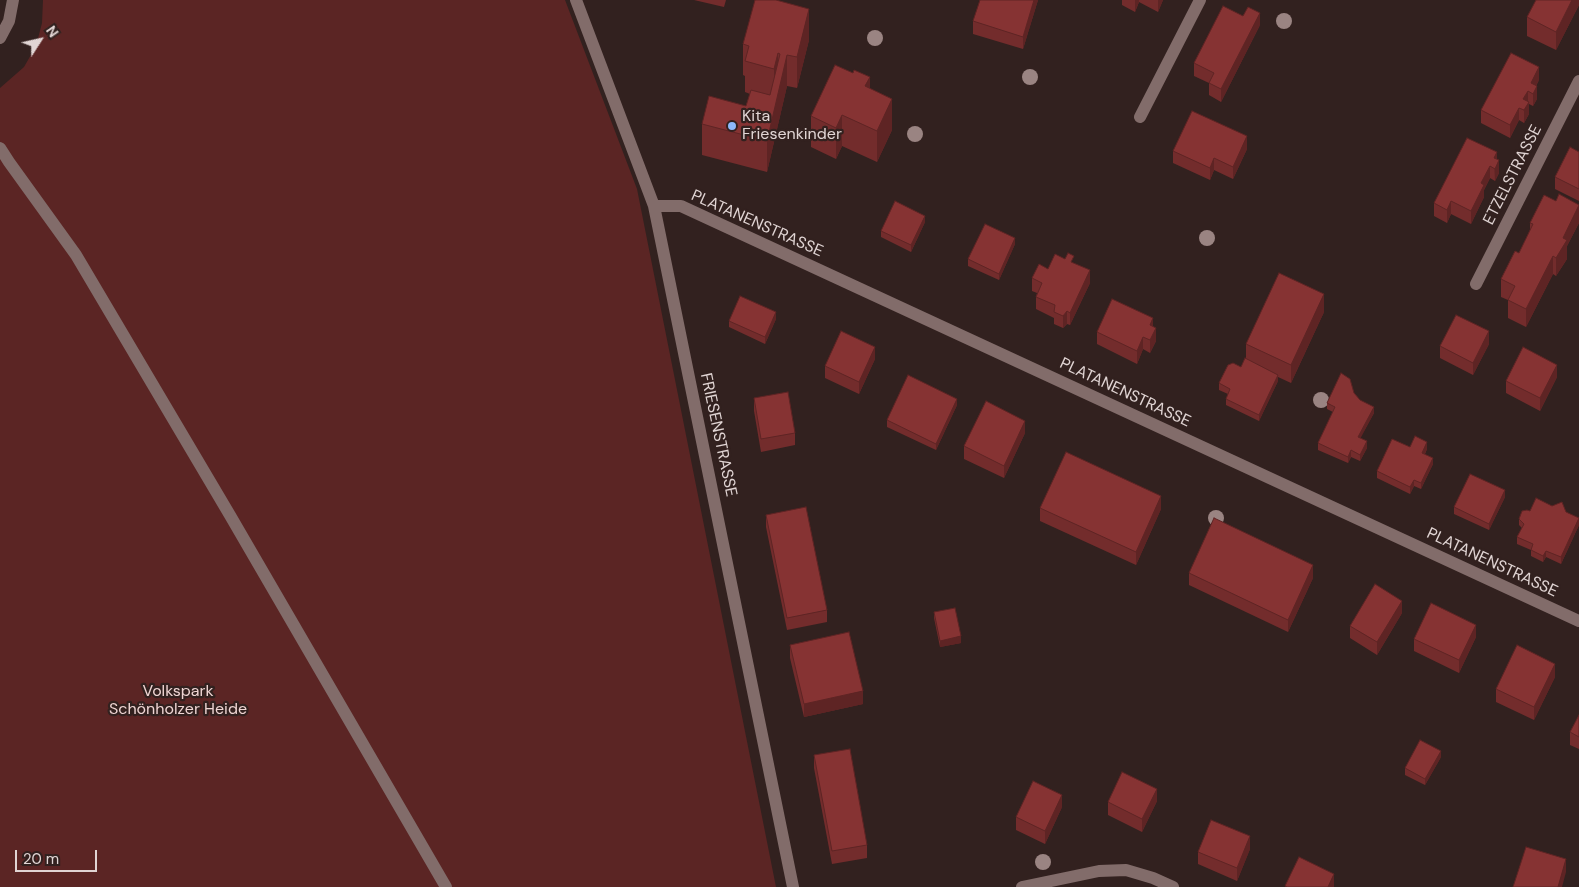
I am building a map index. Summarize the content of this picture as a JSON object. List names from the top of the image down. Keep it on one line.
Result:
{"streets":{"street":["ETZELSTRASSE","PLATANENSTRASSE","FRIESENSTRASSE"]},"crossings":[["PLATANENSTRASSE","FRIESENSTRASSE"]],"parks":["Volkspark Schönholzer Heide"],"places":["Kita Friesenkinder"],"scale_bar":"20 m","north":"top right"}
